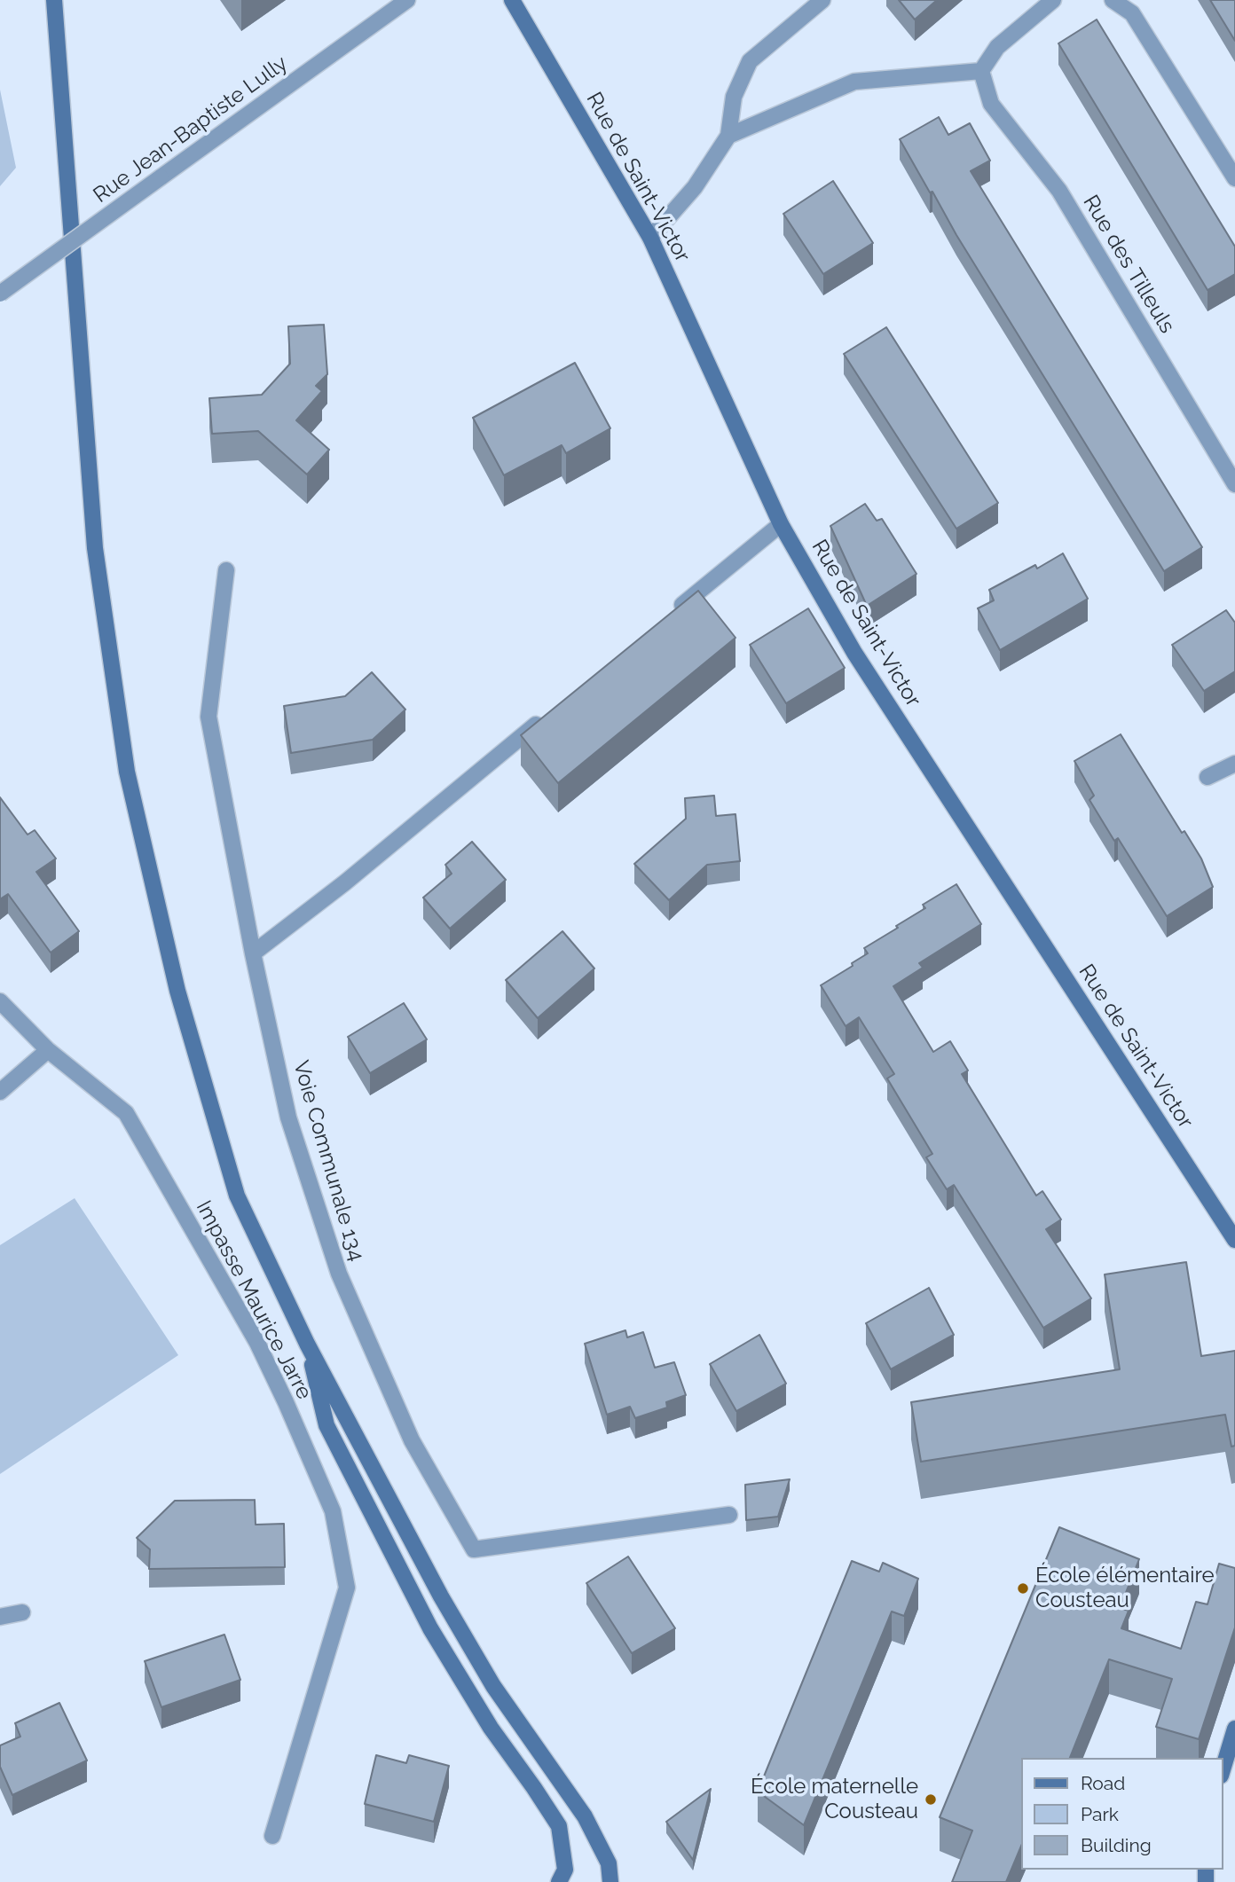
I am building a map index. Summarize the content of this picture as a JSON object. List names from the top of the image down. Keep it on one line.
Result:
{"streets":{"main road":["Rue de Saint-Victor"],"street":["Rue Jean-Baptiste Lully","Rue des Tilleuls","Voie Communale 134","Impasse Maurice Jarre"]},"places":["École élémentaire Cousteau","École maternelle Cousteau"],"legend":["Road","Park","Building"]}
